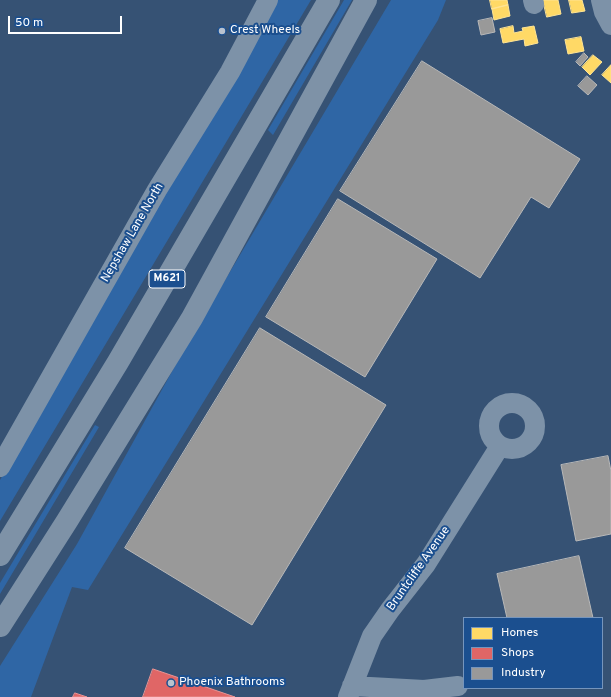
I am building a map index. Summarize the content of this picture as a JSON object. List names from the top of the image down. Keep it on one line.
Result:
{"streets":{"highway":["M621"],"street":["Nepshaw Lane North","Bruntcliffe Avenue"]},"places":["Crest Wheels","Phoenix Bathrooms"],"legend":["Homes","Shops","Industry"],"scale_bar":"50 m"}
